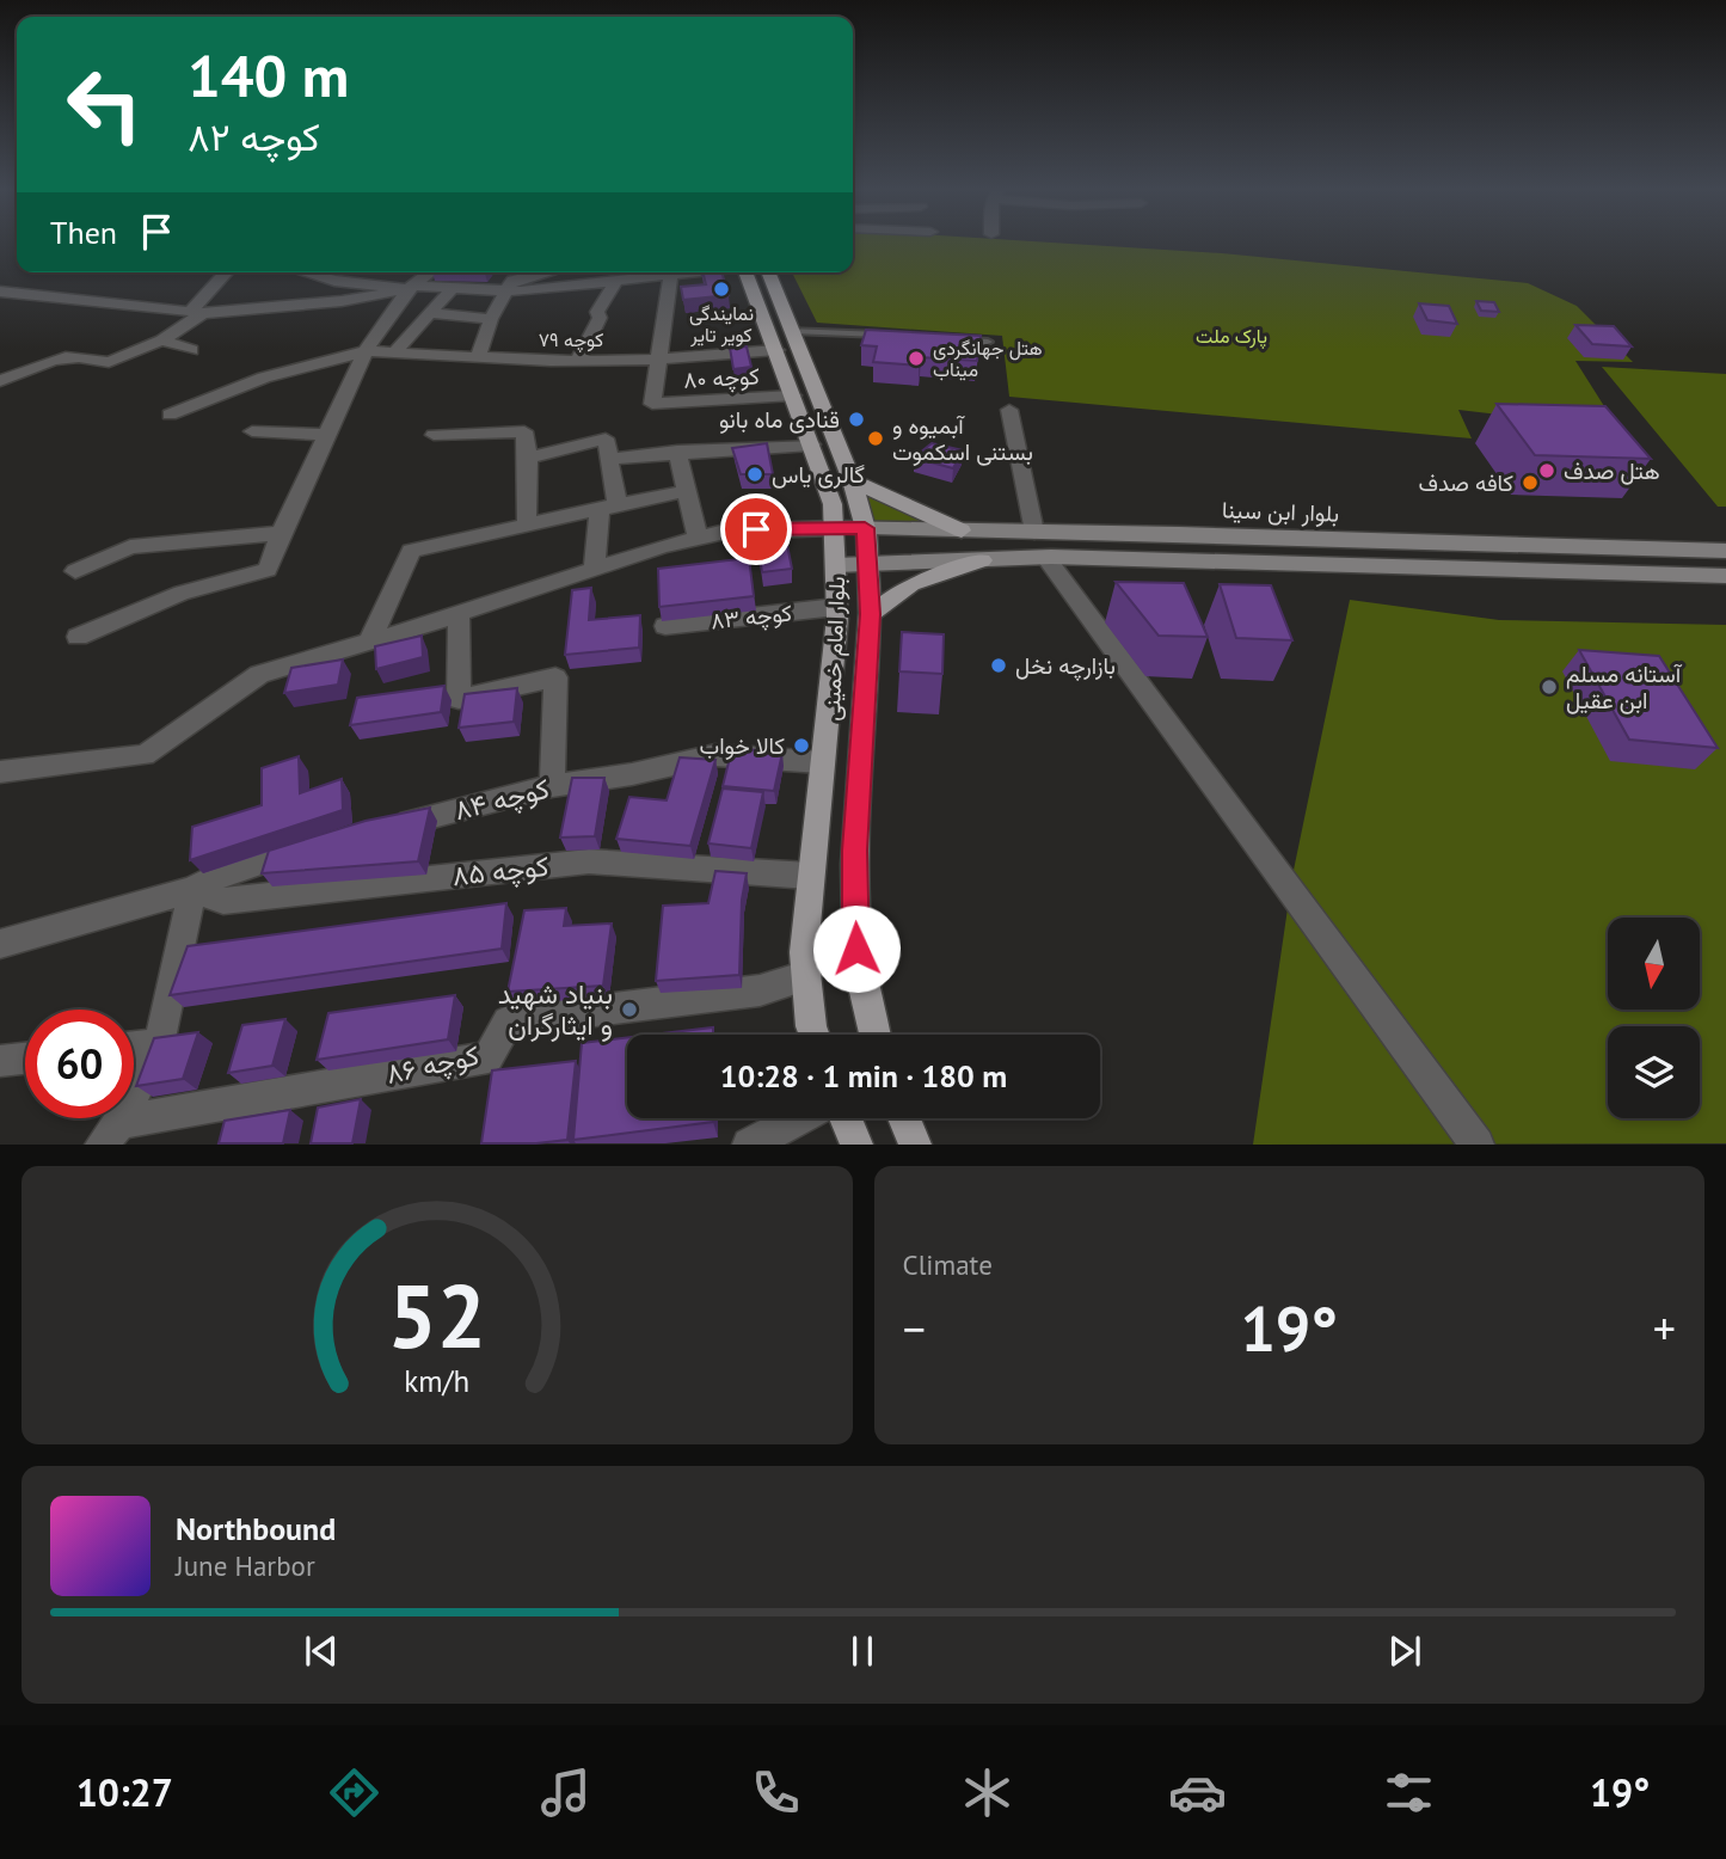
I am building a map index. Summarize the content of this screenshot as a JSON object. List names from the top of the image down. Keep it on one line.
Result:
{"streets":{"main road":["بلوار ابن سینا","بلوار امام خمینی"],"street":["کوچه ۷۹","کوچه ۸۰","کوچه ۸۳","کوچه ۸۴","کوچه ۸۵","کوچه ۸۶"]},"crossings":[["کوچه ۷۹","کوچه ۸۰"],["کوچه ۷۹","بلوار امام خمینی"],["کوچه ۸۰","بلوار امام خمینی"],["بلوار ابن سینا","بلوار امام خمینی"],["کوچه ۸۳","بلوار امام خمینی"],["بلوار امام خمینی","کوچه ۸۴"],["بلوار امام خمینی","کوچه ۸۵"],["بلوار امام خمینی","کوچه ۸۶"]],"parks":["پارک ملت"],"places":["نمایندگی کویر تایر","هتل جهانگردی میناب","قنادی ماه بانو","آبمیوه و بستنی اسکموت","هتل صدف","گالری یاس","کافه صدف","بازارچه نخل","آستانه مسلم ابن عقیل","کالا خواب","بنیاد شهید و ایثارگران"],"north":"bottom","page":{"turn":["140 m","کوچه ۸۲"],"then":"Then","limit":"60","trip":"10:28 · 1 min · 180 m","tile":"Climate","heat":["−","19°","+"],"song":["Northbound","June Harbor"],"tabs":["10:27","19°"],"gauge":["52","km/h"]}}
